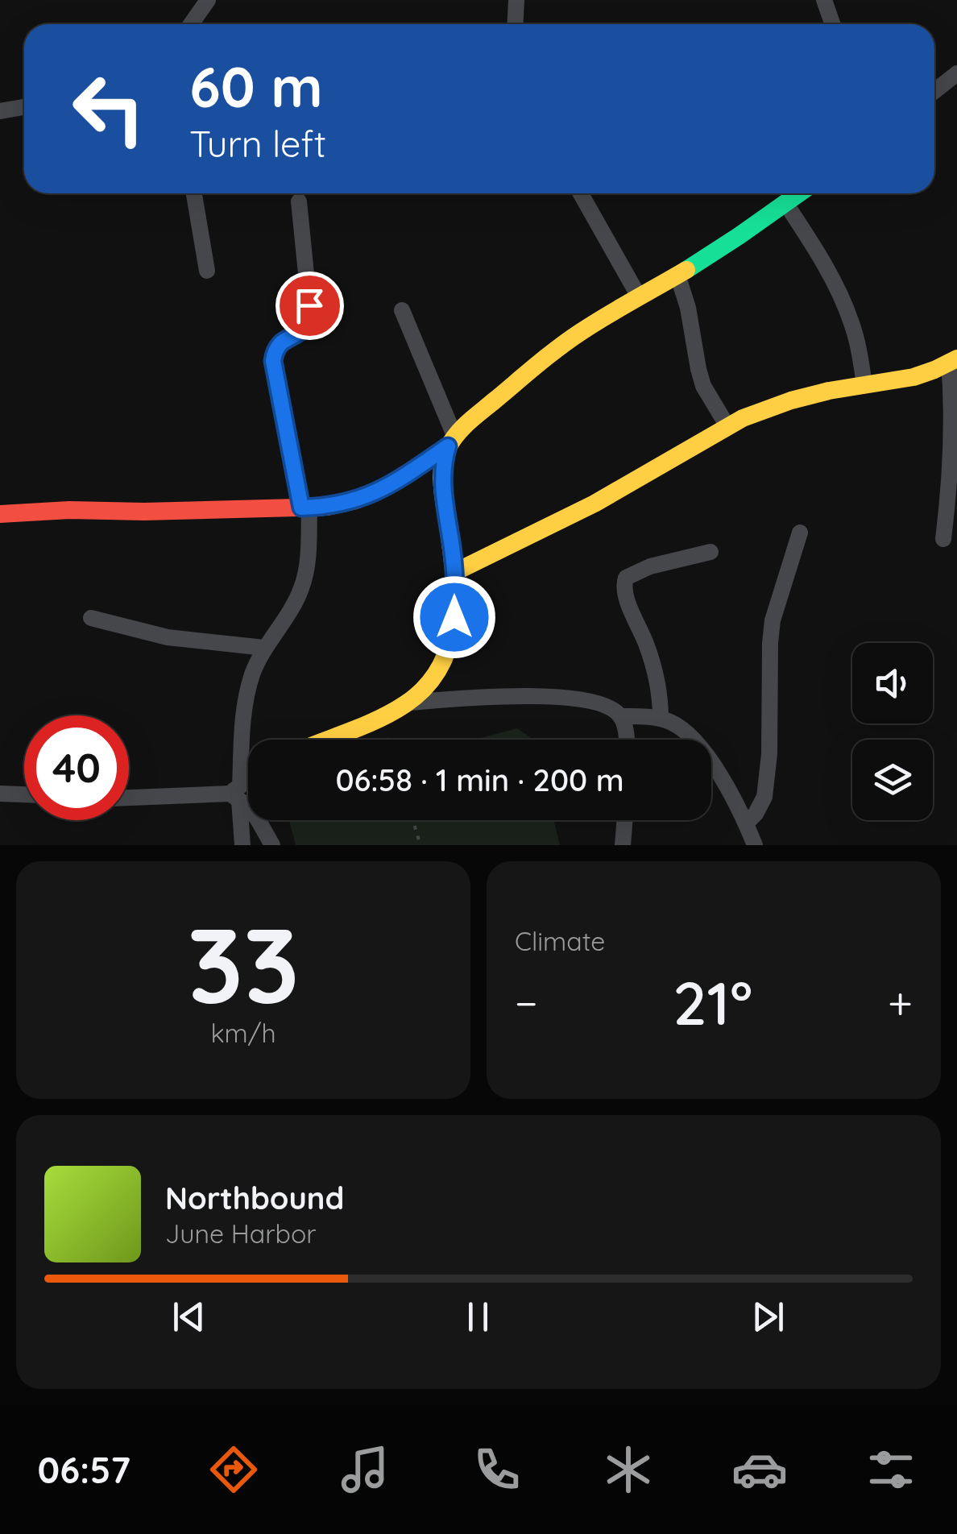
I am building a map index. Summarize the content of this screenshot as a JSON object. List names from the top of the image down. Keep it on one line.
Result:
{"page":{"turn":["60 m","Turn left"],"limit":"40","trip":"06:58 · 1 min · 200 m","tile":[["33","km/h"],"Climate"],"heat":["−","21°","+"],"song":["Northbound","June Harbor"],"tabs":"06:57"}}
